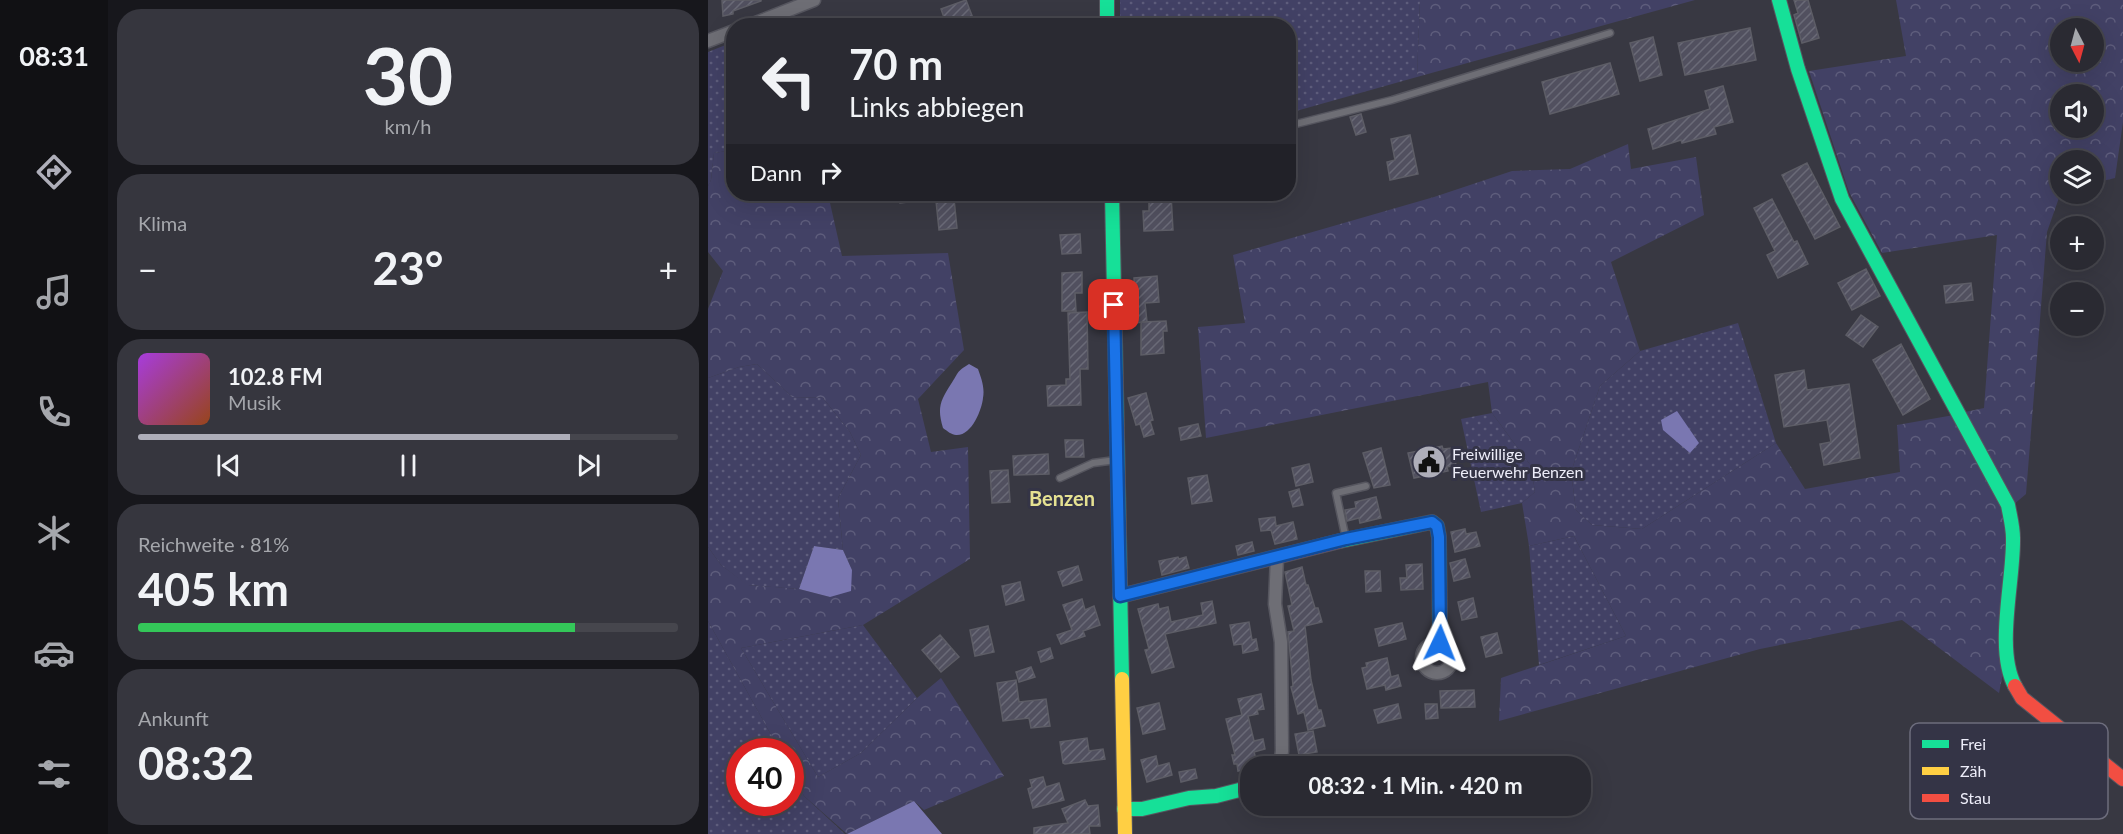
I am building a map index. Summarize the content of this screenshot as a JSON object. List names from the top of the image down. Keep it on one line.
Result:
{"districts":["Benzen"],"places":{"public building":["Freiwillige Feuerwehr Benzen"]},"legend":["Frei","Zäh","Stau"],"north":"bottom","page":{"tabs":"08:31","tile":[["30","km/h"],"Klima",["Reichweite · 81%","405 km"],["Ankunft","08:32"]],"map_buttons":["+","−"],"turn":["70 m","Links abbiegen"],"then":"Dann","heat":["−","23°","+"],"song":["102.8 FM","Musik"],"limit":"40","trip":"08:32 · 1 Min. · 420 m"}}
